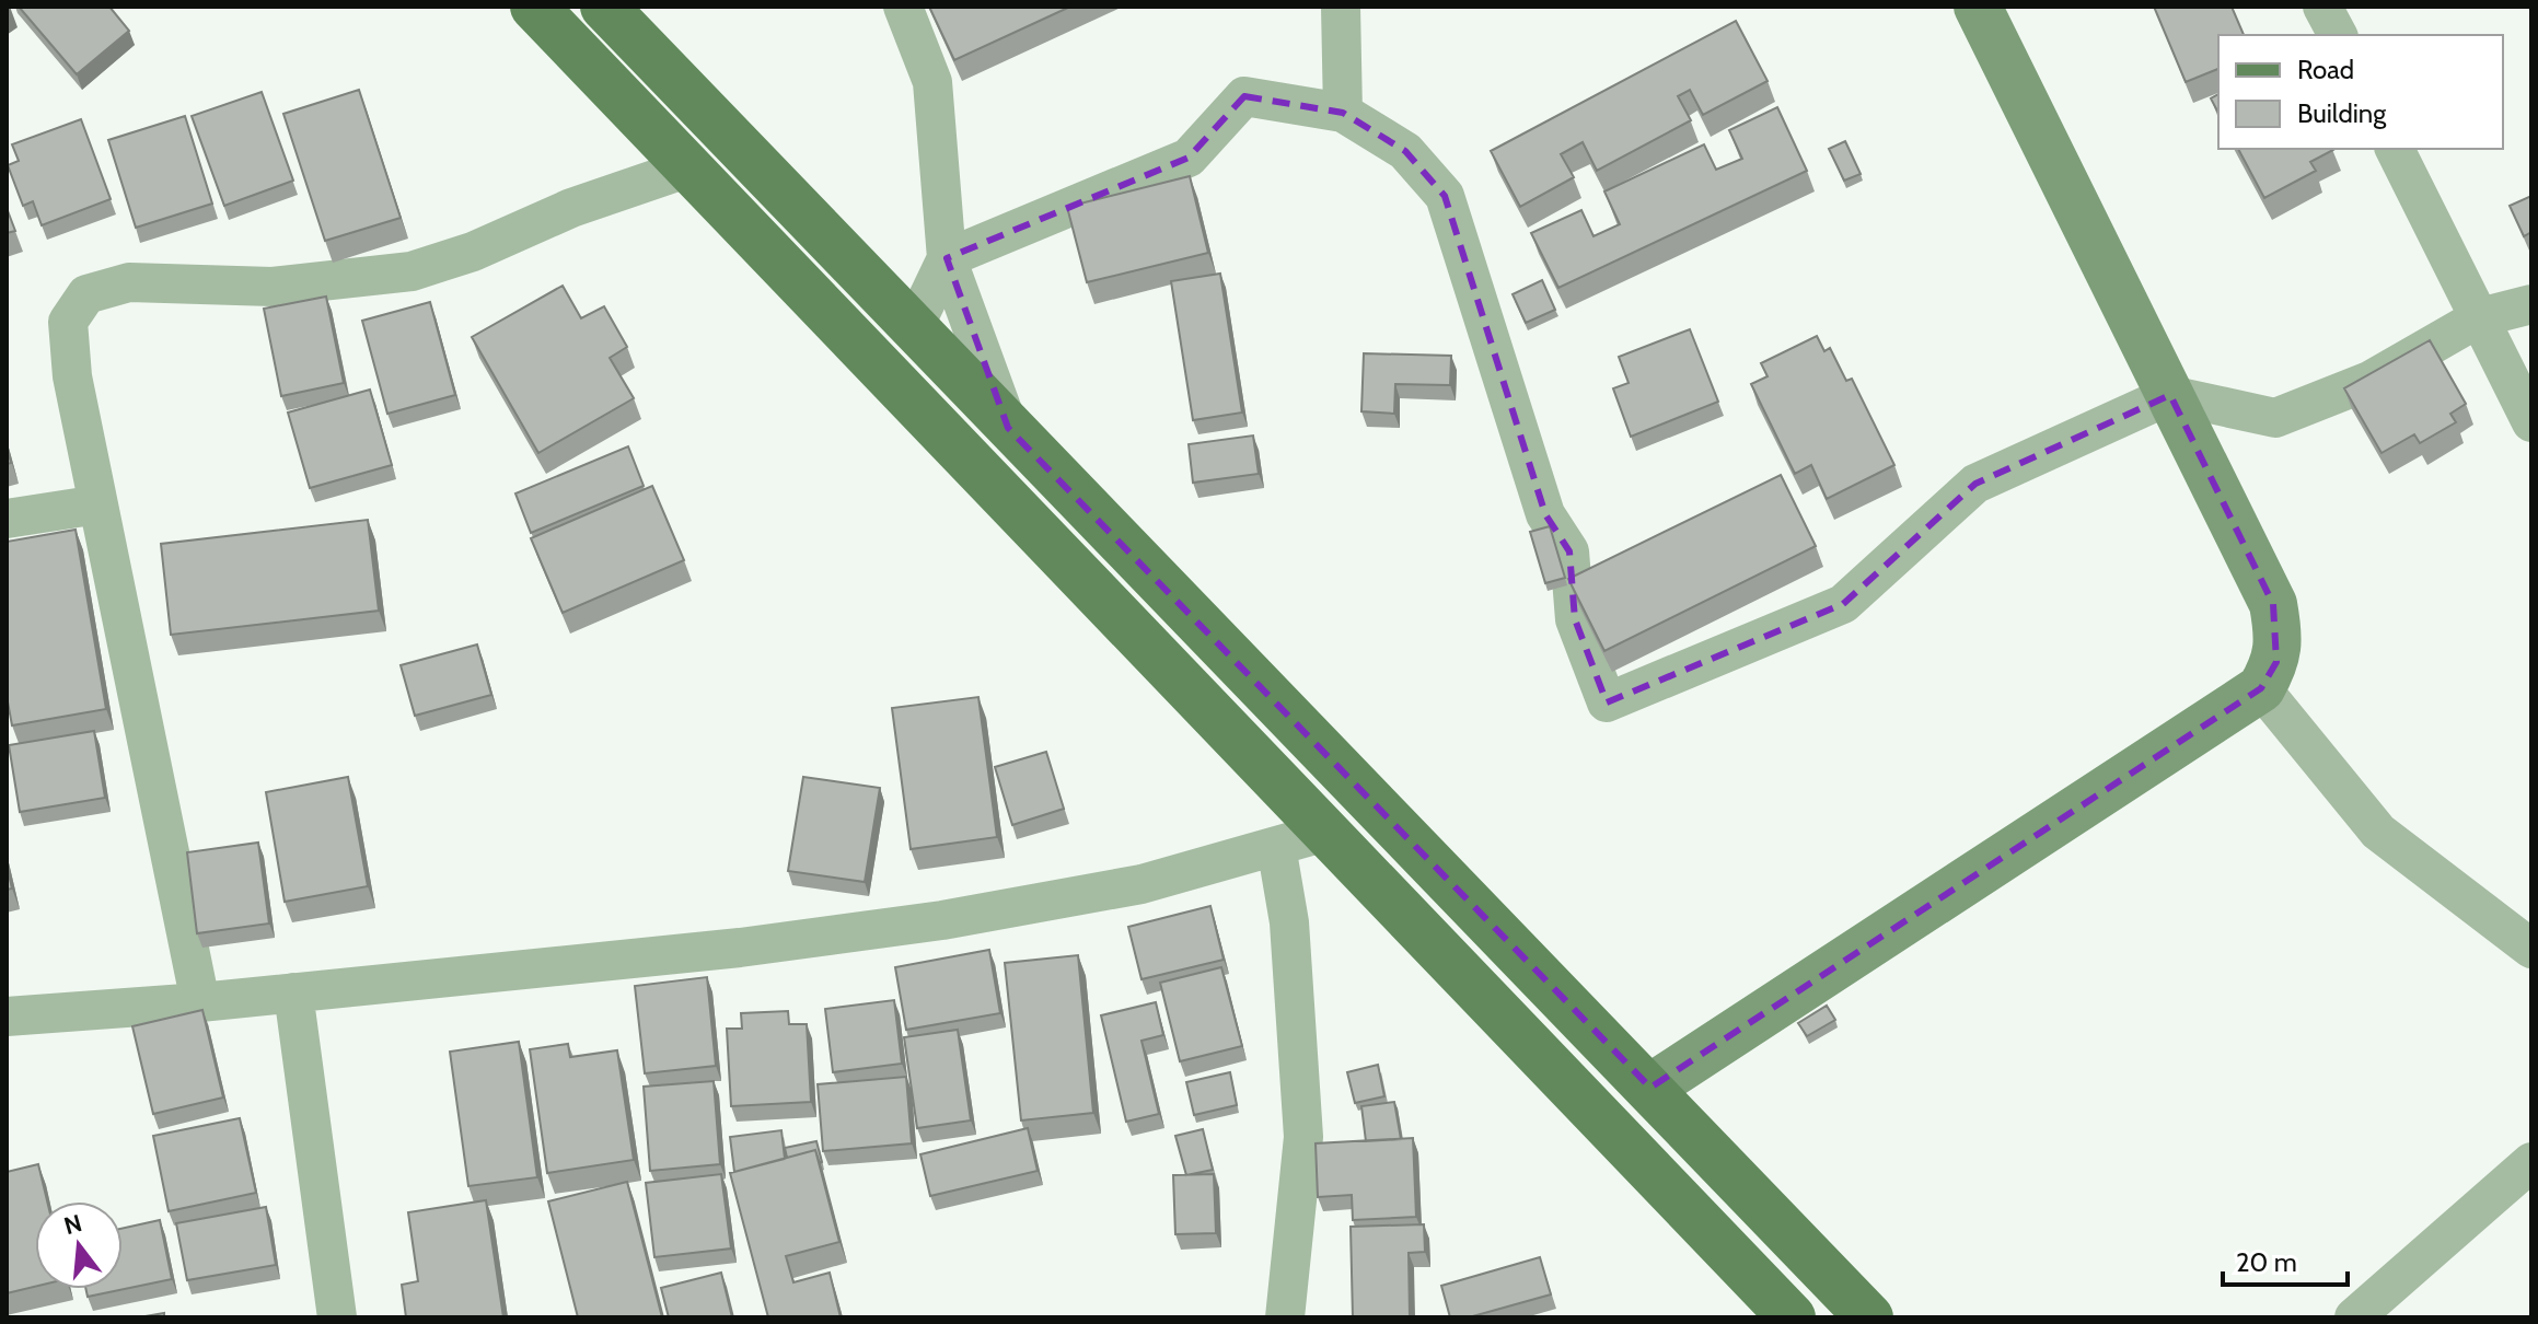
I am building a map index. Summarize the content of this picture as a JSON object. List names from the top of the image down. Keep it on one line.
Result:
{"legend":["Road","Building"],"scale_bar":"20 m","north":"top"}
